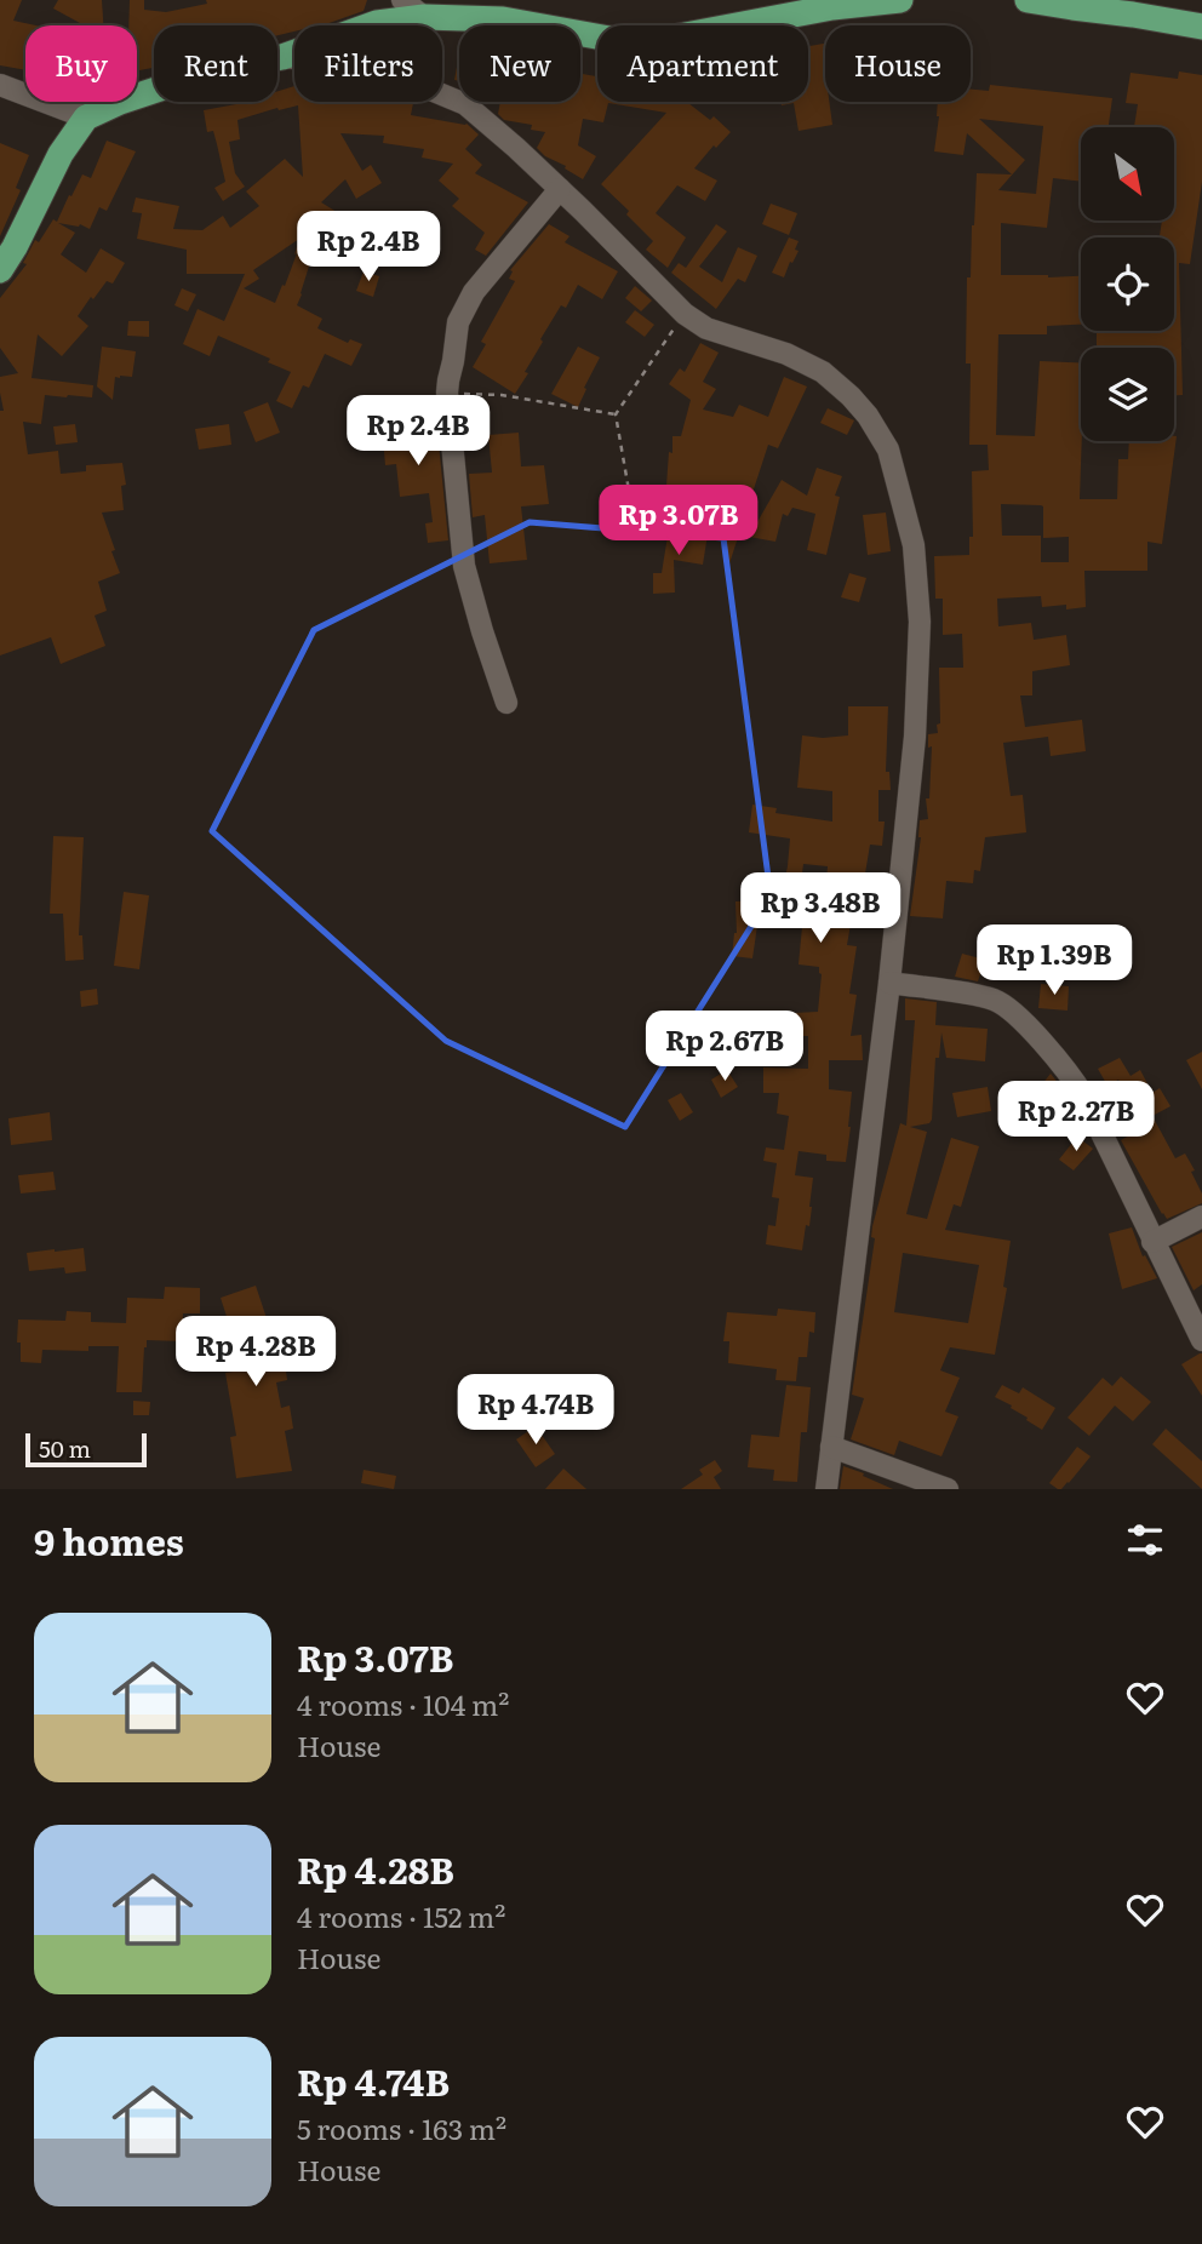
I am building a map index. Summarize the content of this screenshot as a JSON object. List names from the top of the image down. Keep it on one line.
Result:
{"scale_bar":"50 m","north":"bottom right","page":{"chip":["Buy","Rent","Filters","New","Apartment","House"],"price":["Rp 2.4B","Rp 2.4B","Rp 3.07B","Rp 3.48B","Rp 1.39B","Rp 2.67B","Rp 2.27B","Rp 4.28B","Rp 4.74B"],"scale":"50 m","heading":"9 homes","list":[{"name":"Rp 3.07B","note":"4 rooms · 104 m² · House"},{"name":"Rp 4.28B","note":"4 rooms · 152 m² · House"},{"name":"Rp 4.74B","note":"5 rooms · 163 m² · House"}]}}
